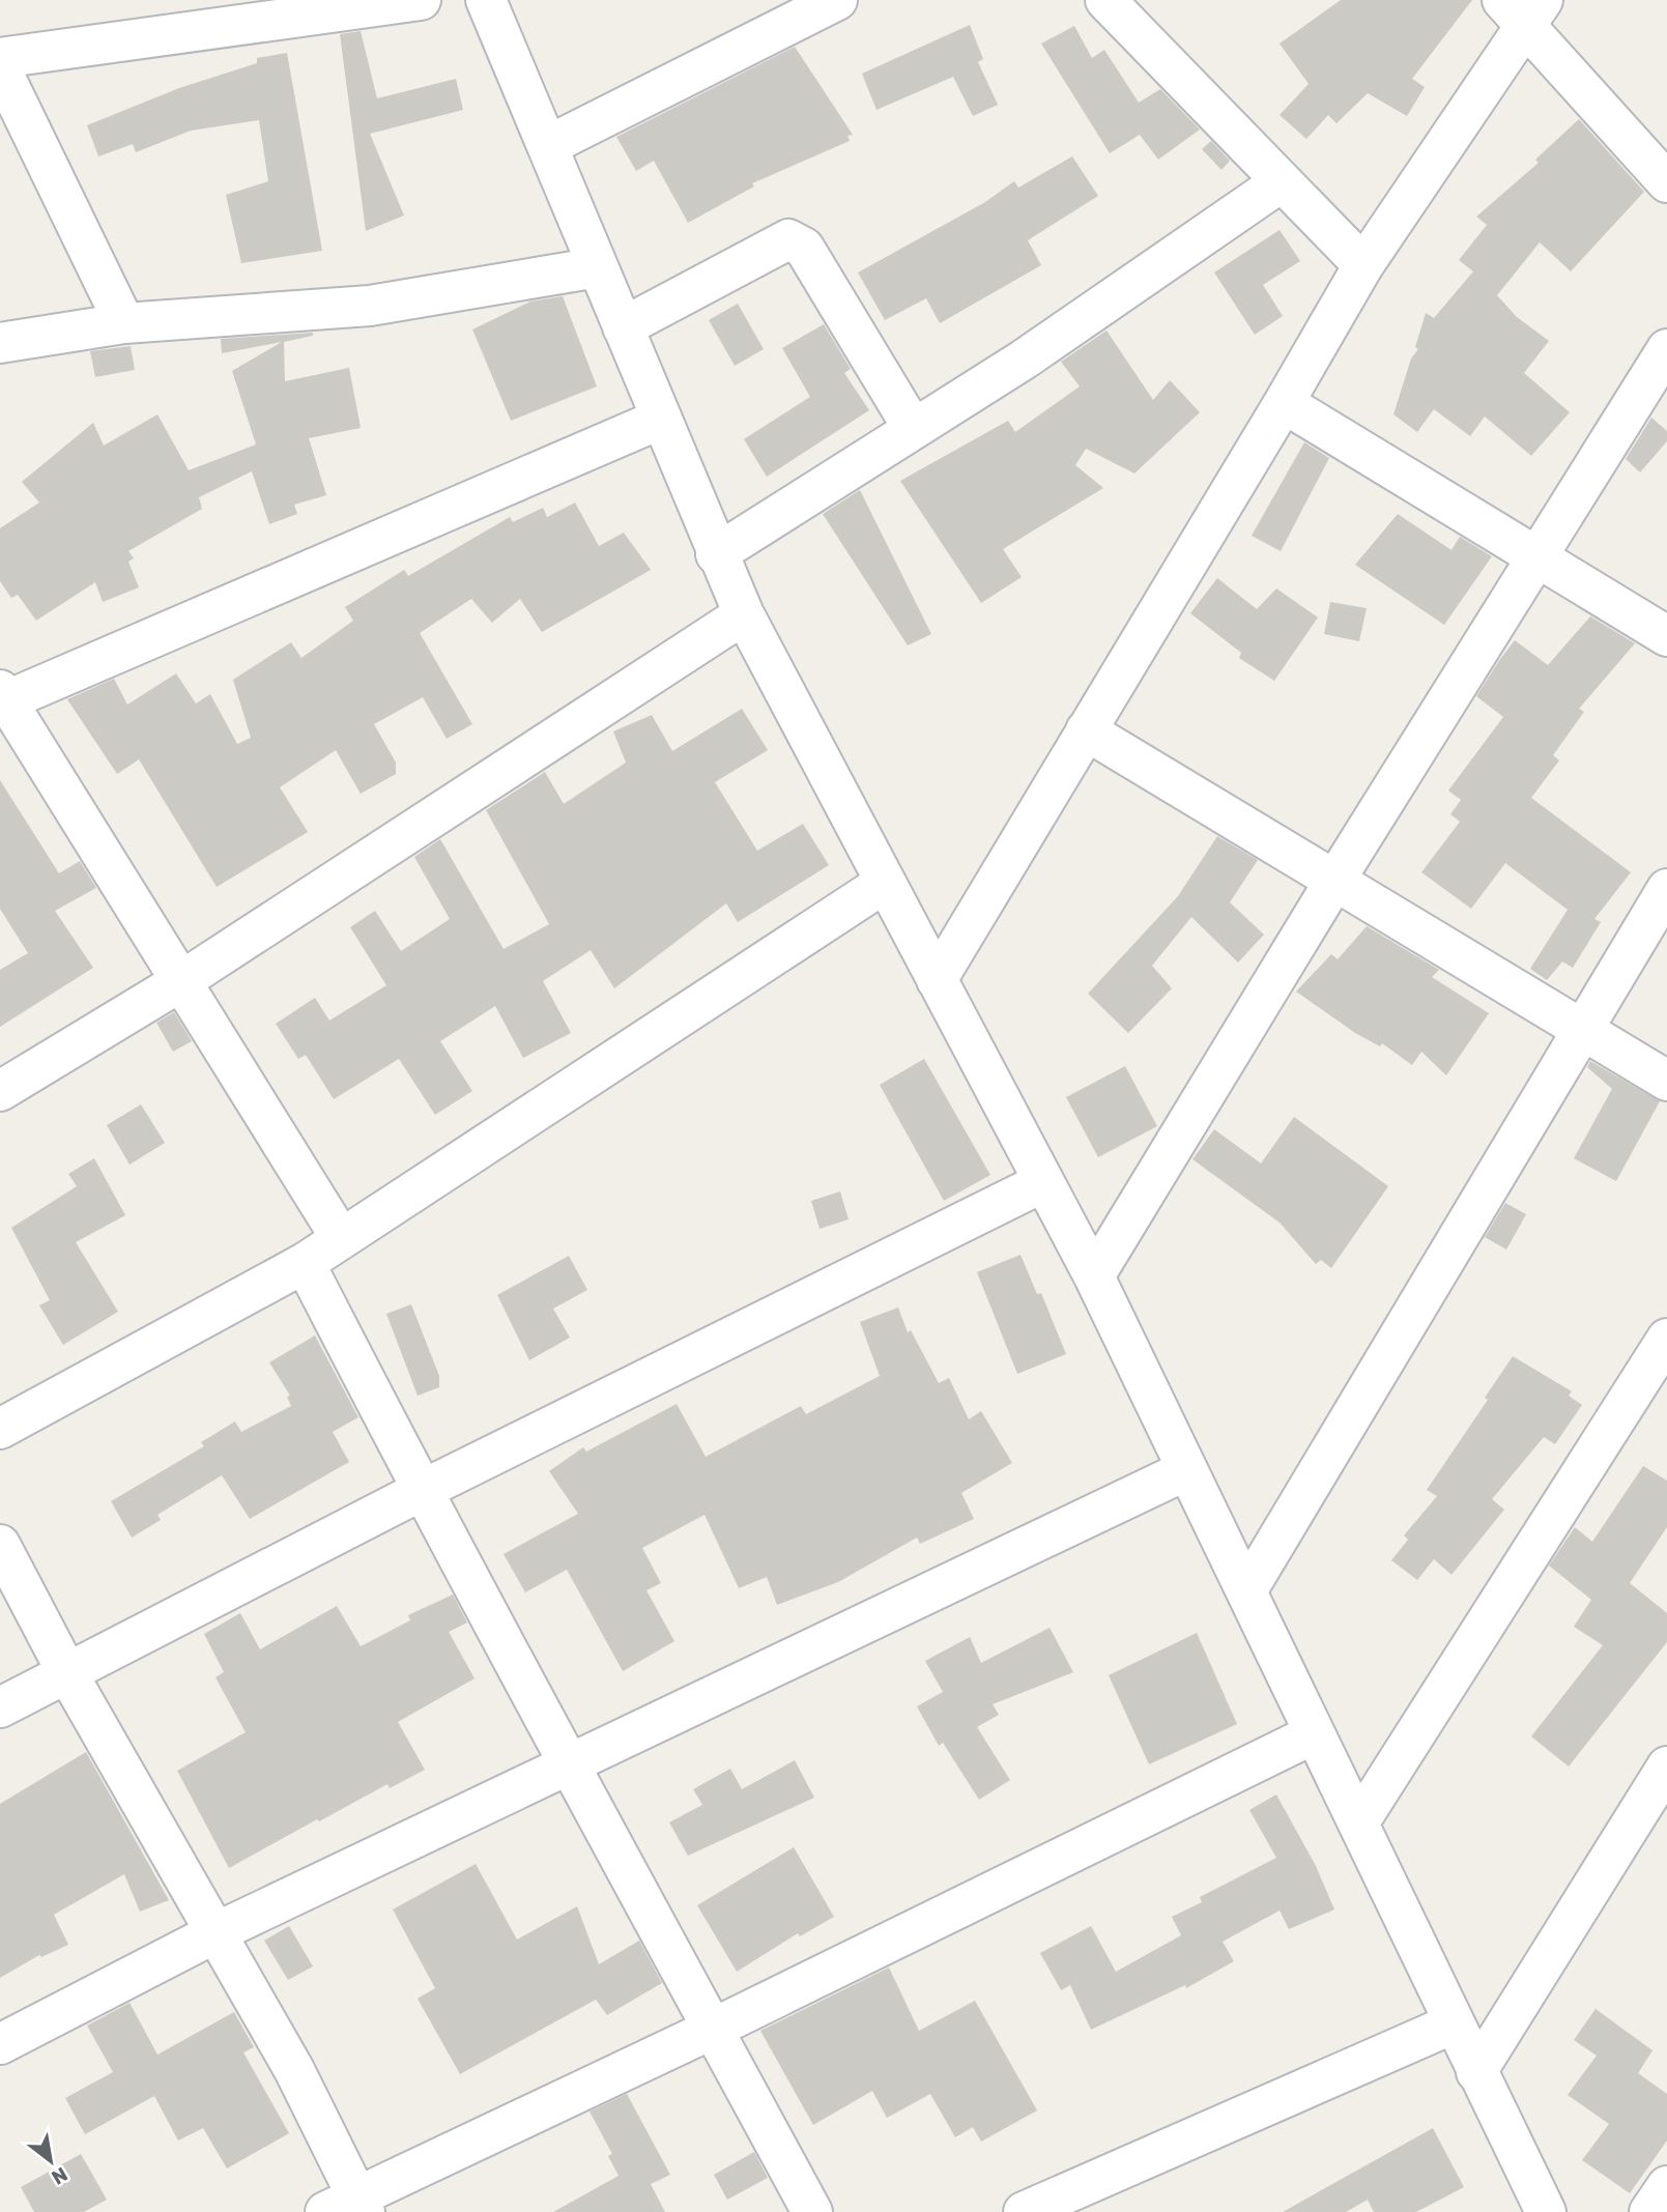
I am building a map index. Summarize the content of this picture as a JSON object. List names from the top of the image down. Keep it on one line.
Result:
{"north":"bottom right"}
